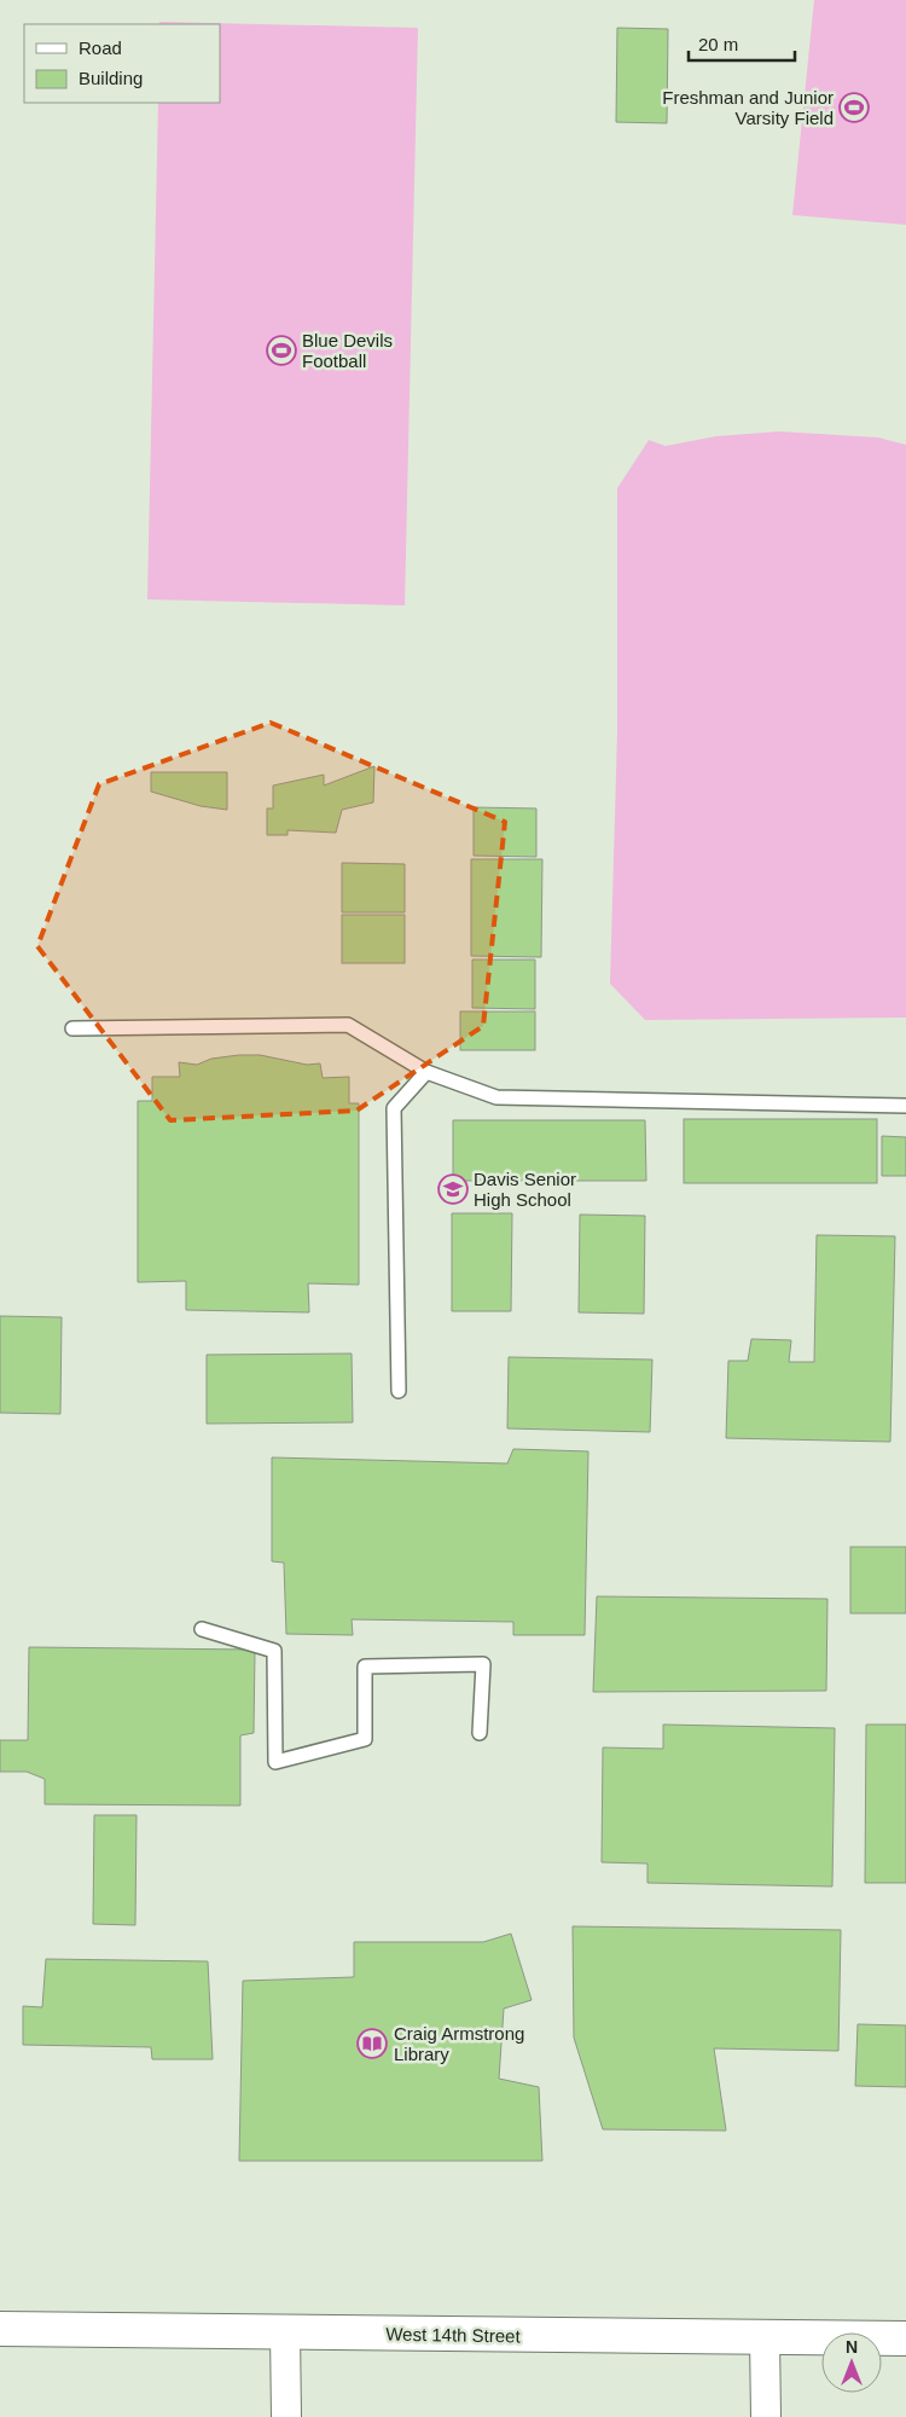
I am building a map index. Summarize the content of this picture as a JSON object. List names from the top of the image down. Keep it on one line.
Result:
{"streets":{"street":["West 14th Street"]},"places":{"sports":["Freshman and Junior Varsity Field","Blue Devils Football"],"school or university":["Davis Senior High School"],"library":["Craig Armstrong Library"]},"legend":["Road","Building"],"scale_bar":"20 m","north":"top"}
